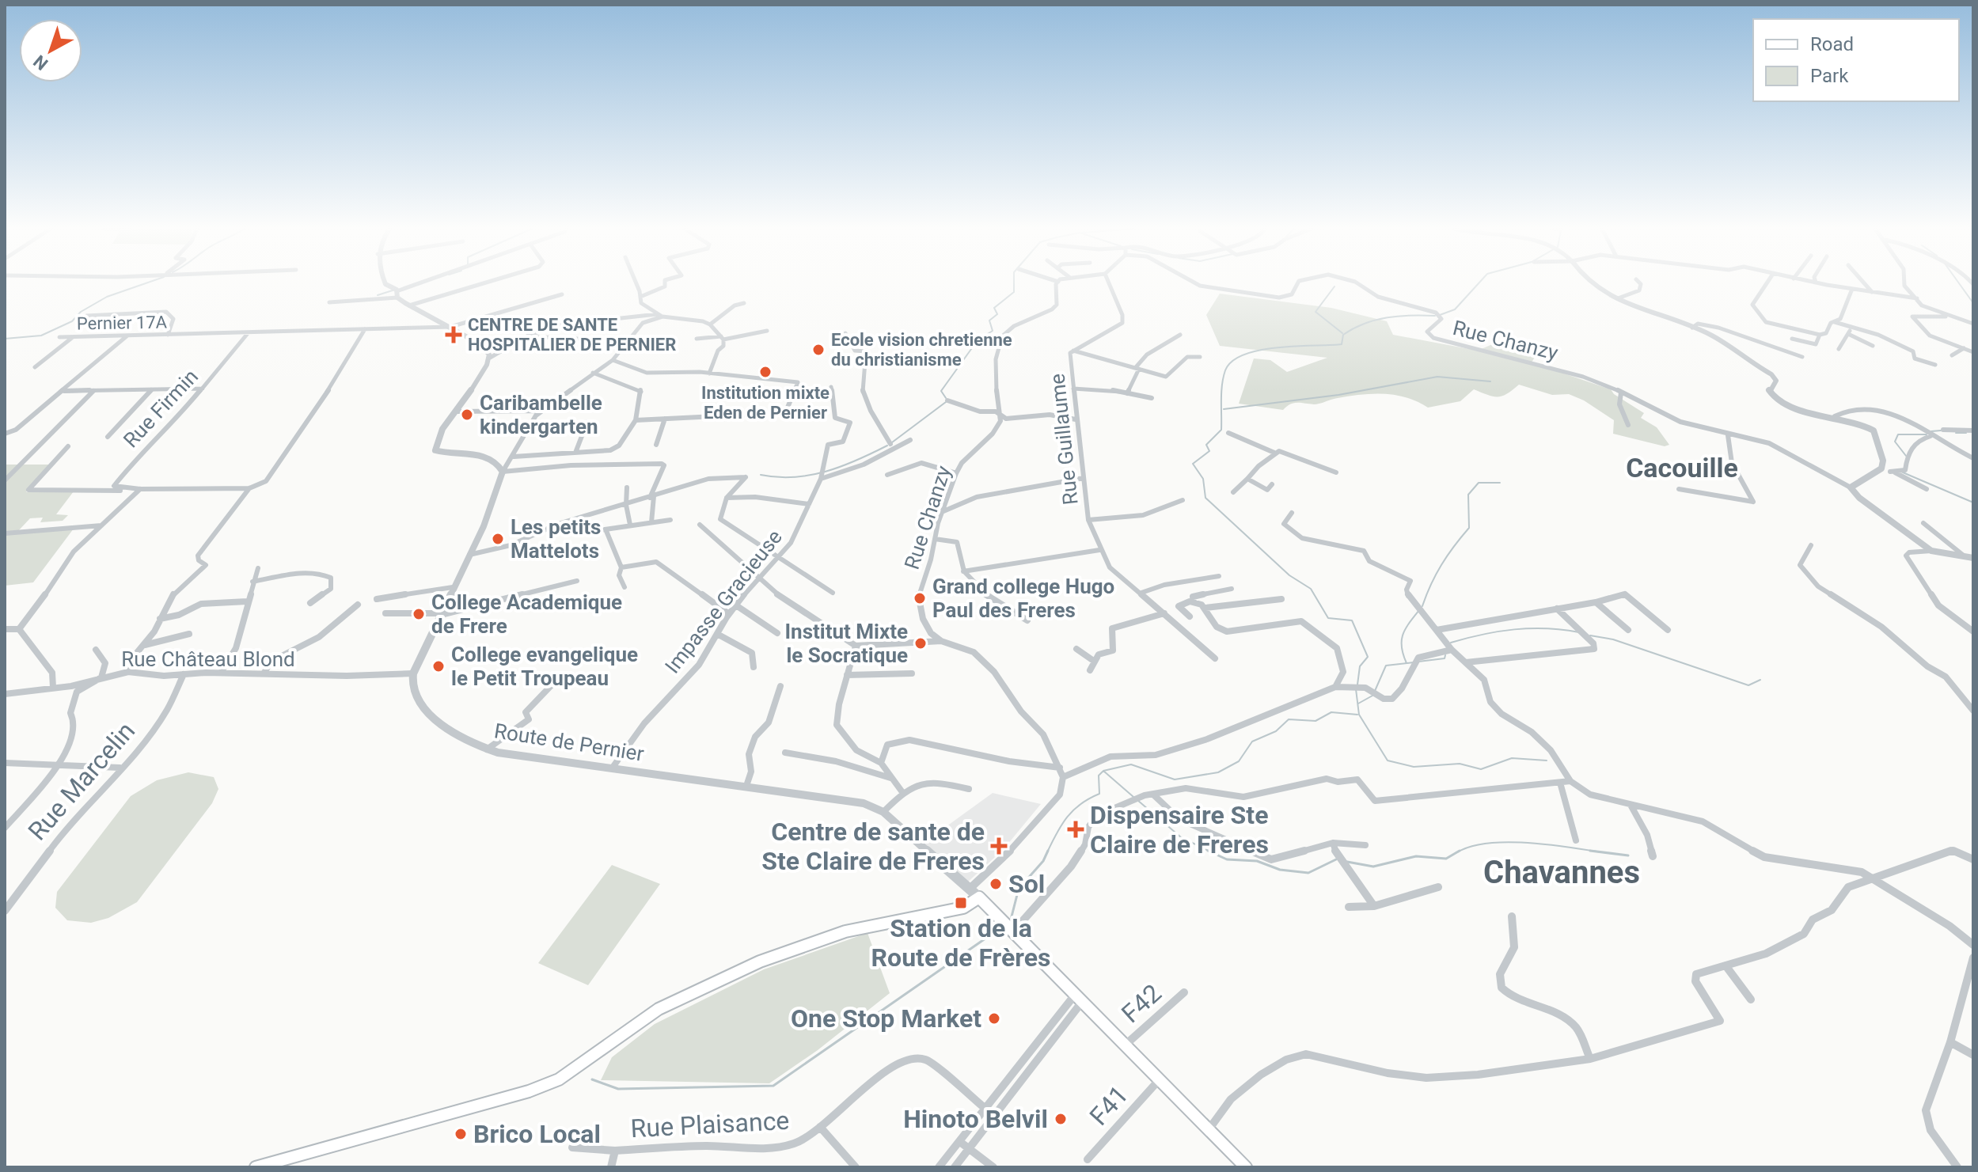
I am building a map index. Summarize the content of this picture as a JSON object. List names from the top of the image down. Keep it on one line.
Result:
{"streets":{"street":["Pernier 17A","Rue Chanzy","Rue Firmin","Rue Guillaume","Impasse Gracieuse","Rue Château Blond","Route de Pernier","Rue Marcelin","F42","F41","Rue Plaisance"]},"crossings":[["Pernier 17A","Rue Firmin"],["Impasse Gracieuse","Route de Pernier"],["Rue Château Blond","Route de Pernier"],["Rue Château Blond","Rue Marcelin"]],"districts":["Cacouille","Chavannes"],"places":{"health":["CENTRE DE SANTE HOSPITALIER DE PERNIER","Dispensaire Ste Claire de Freres","Centre de sante de Ste Claire de Freres"],"other":["Ecole vision chretienne du christianisme","Institution mixte Eden de Pernier","Caribambelle kindergarten","Les petits Mattelots","Grand college Hugo Paul des Freres","College Academique de Frere","Institut Mixte le Socratique","College evangelique le Petit Troupeau","Sol","One Stop Market","Hinoto Belvil","Brico Local"],"transit":["Station de la Route de Frères"]},"legend":["Road","Park"],"north":"bottom left"}
